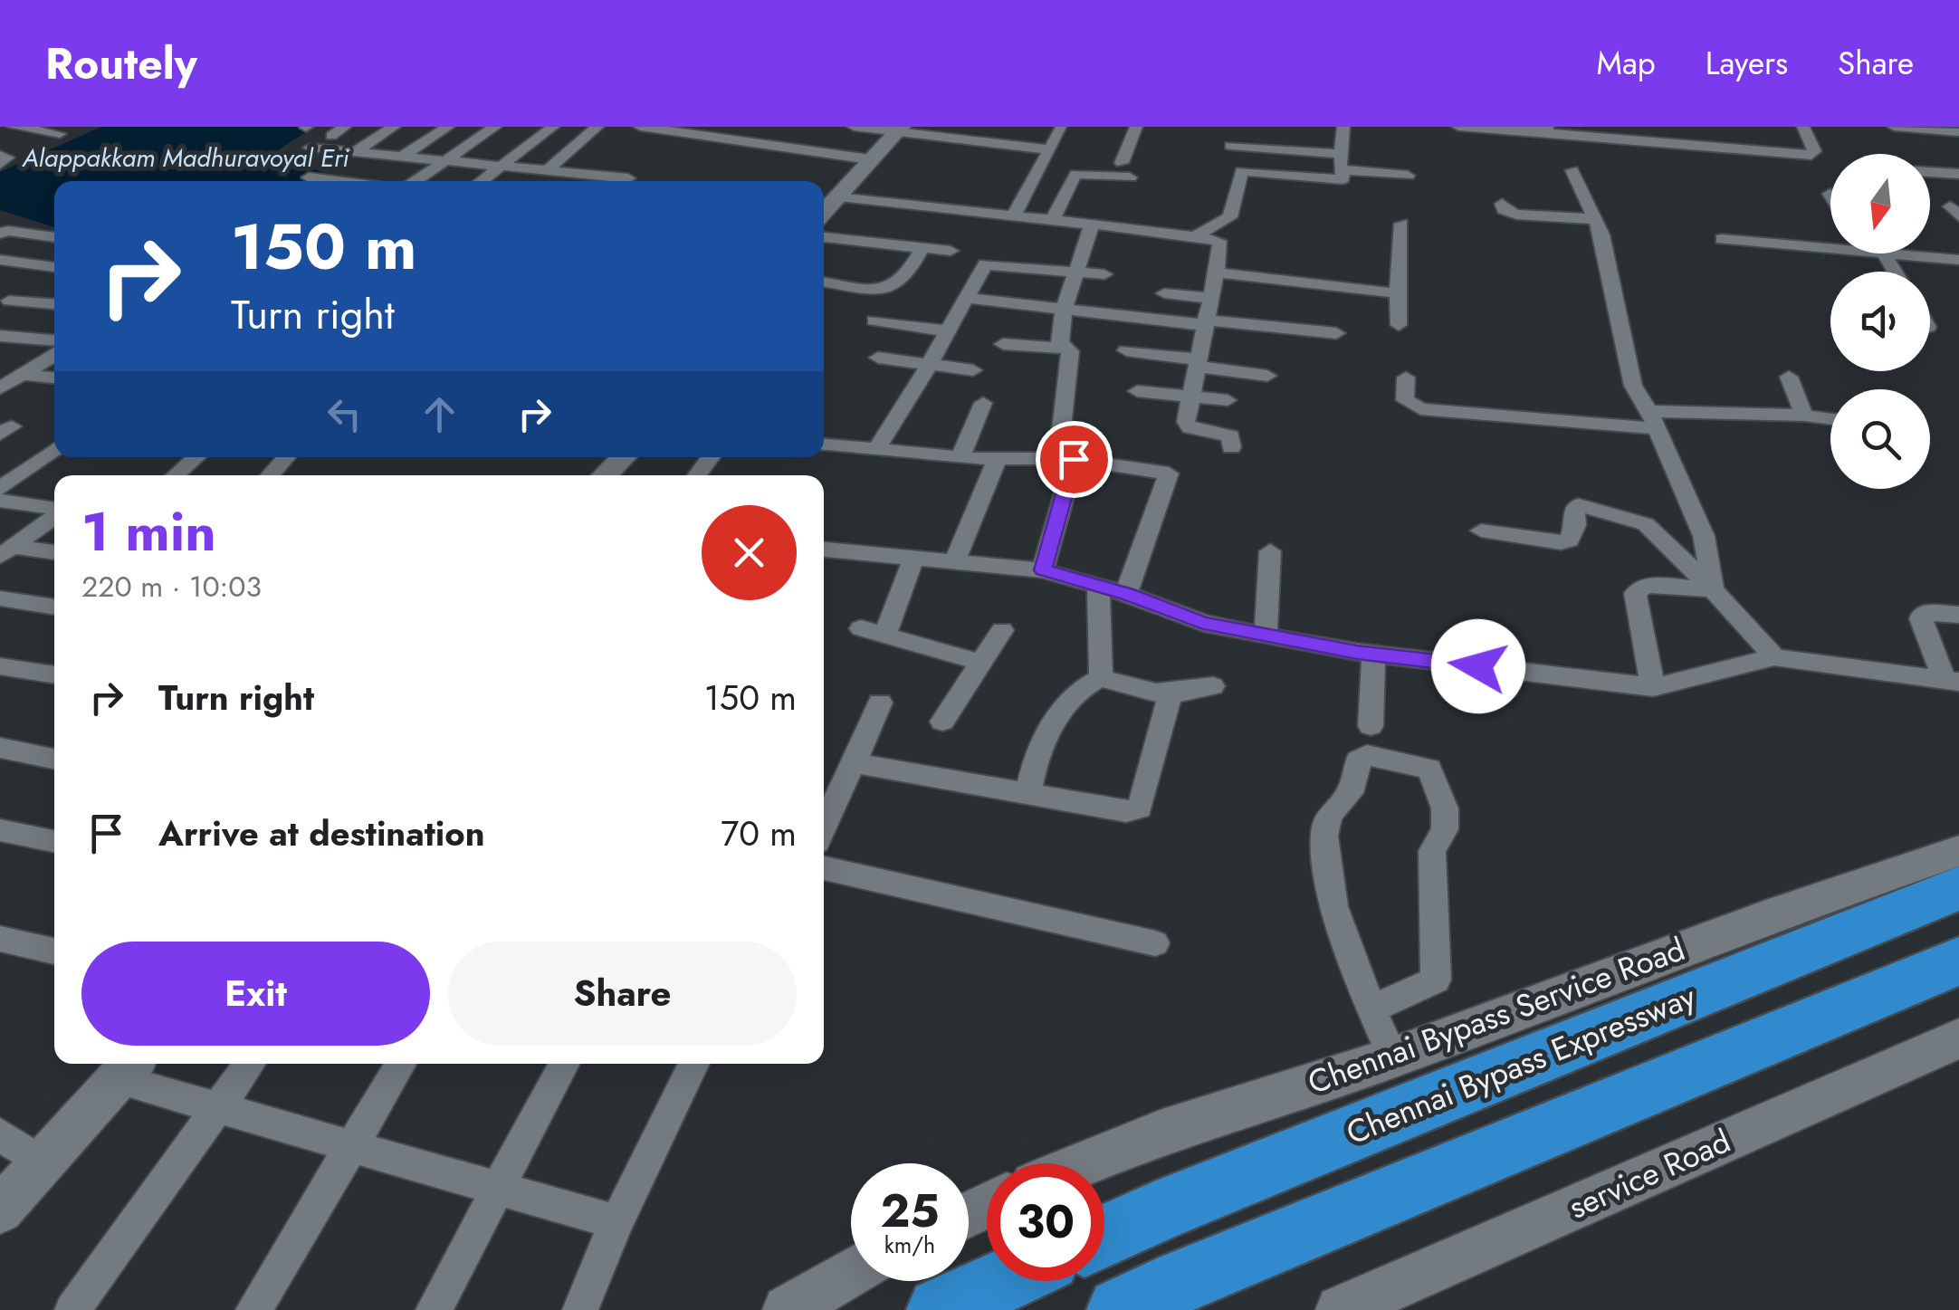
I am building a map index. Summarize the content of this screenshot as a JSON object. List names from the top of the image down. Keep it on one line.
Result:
{"streets":{"highway":["Chennai Bypass Expressway"],"street":["Chennai Bypass Service Road","service Road"]},"water":["Alappakkam Madhuravoyal Eri"],"north":"bottom","page":{"header":"Routely","nav":["Map","Layers","Share"],"turn":["150 m","Turn right"],"heading":["1 min","220 m · 10:03"],"list":[{"name":"Turn right","value":"150 m"},{"name":"Arrive at destination","value":"70 m"}],"buttons":["Exit","Share"],"speed":"25 km/h","limit":"30"}}
